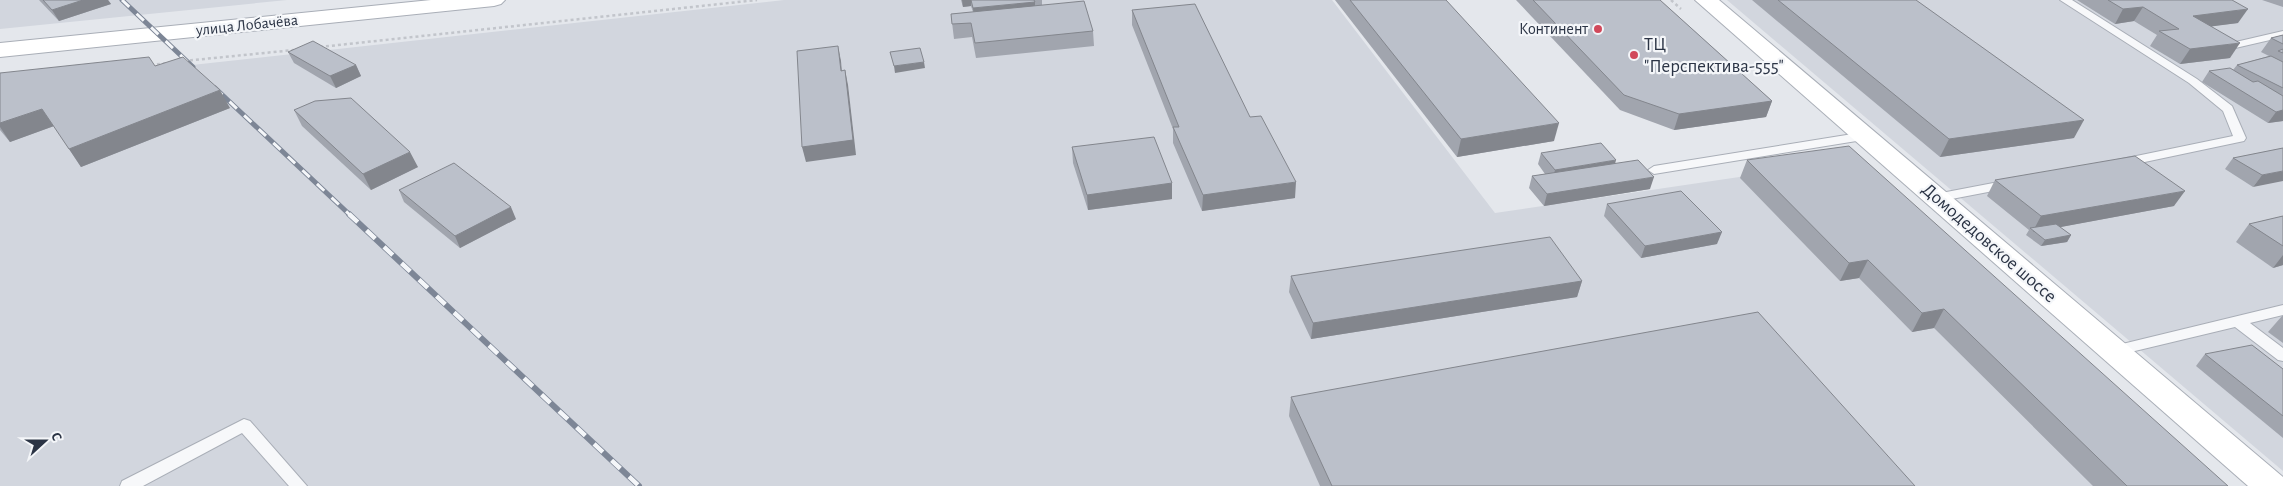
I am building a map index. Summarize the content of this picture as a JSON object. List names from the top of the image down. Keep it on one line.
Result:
{"streets":{"main road":["улица Лобачёва","Домодедовское шоссе"]},"places":["Континент","ТЦ \"Перспектива-555\""],"north":"right"}
